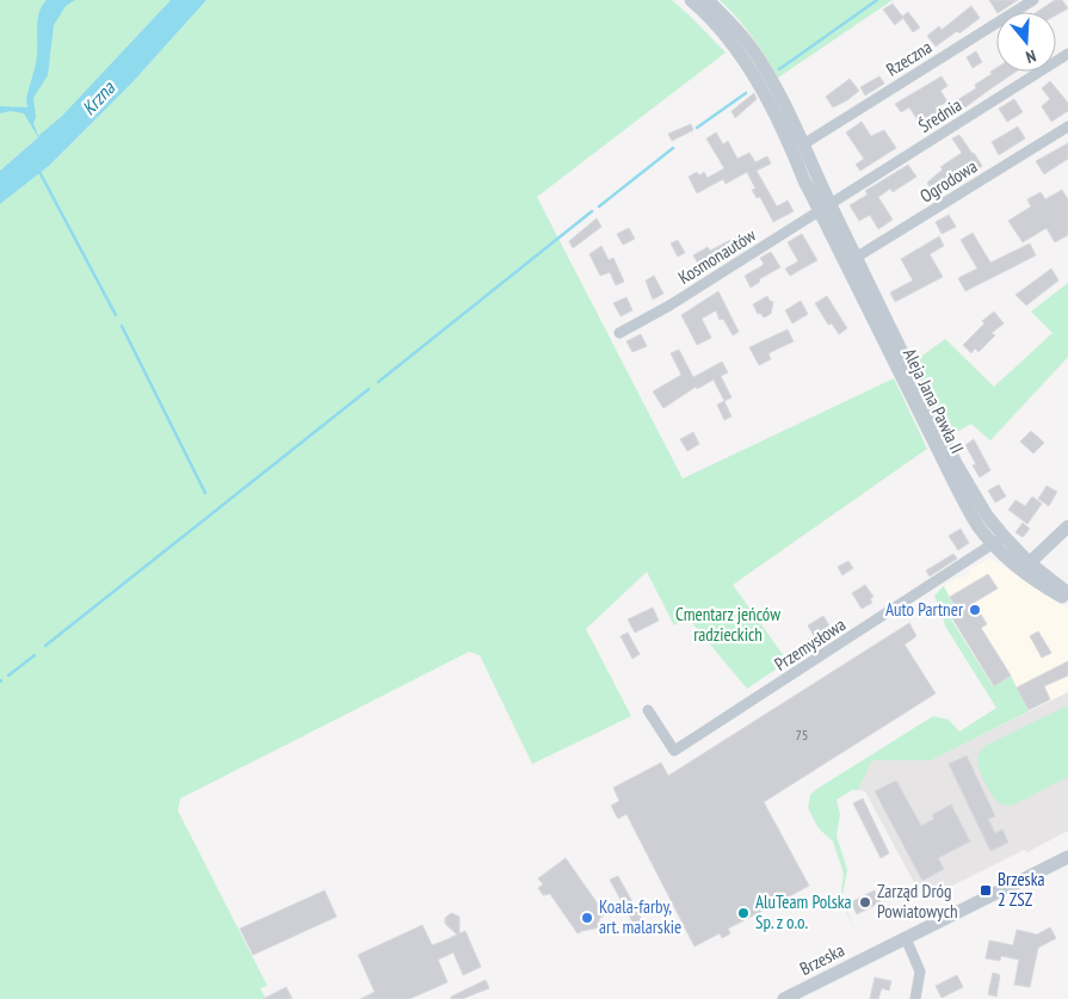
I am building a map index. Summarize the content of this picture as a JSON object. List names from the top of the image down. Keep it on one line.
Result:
{"streets":{"street":["Rzeczna","Średnia","Ogrodowa","Kosmonautów","Aleja Jana Pawła II","Przemysłowa","Brzeska"]},"crossings":[["Rzeczna","Aleja Jana Pawła II"],["Średnia","Kosmonautów"],["Średnia","Aleja Jana Pawła II"],["Ogrodowa","Aleja Jana Pawła II"],["Kosmonautów","Aleja Jana Pawła II"],["Aleja Jana Pawła II","Przemysłowa"]],"water":["Krzna"],"parks":["Cmentarz jeńców radzieckich"],"places":{"other":["Auto Partner","Zarząd Dróg Powiatowych","AluTeam Polska Sp. z o.o.","Koala-farby, art. malarskie"],"transit":["Brzeska 2 ZSZ"]},"house_numbers":["75"],"north":"bottom"}
